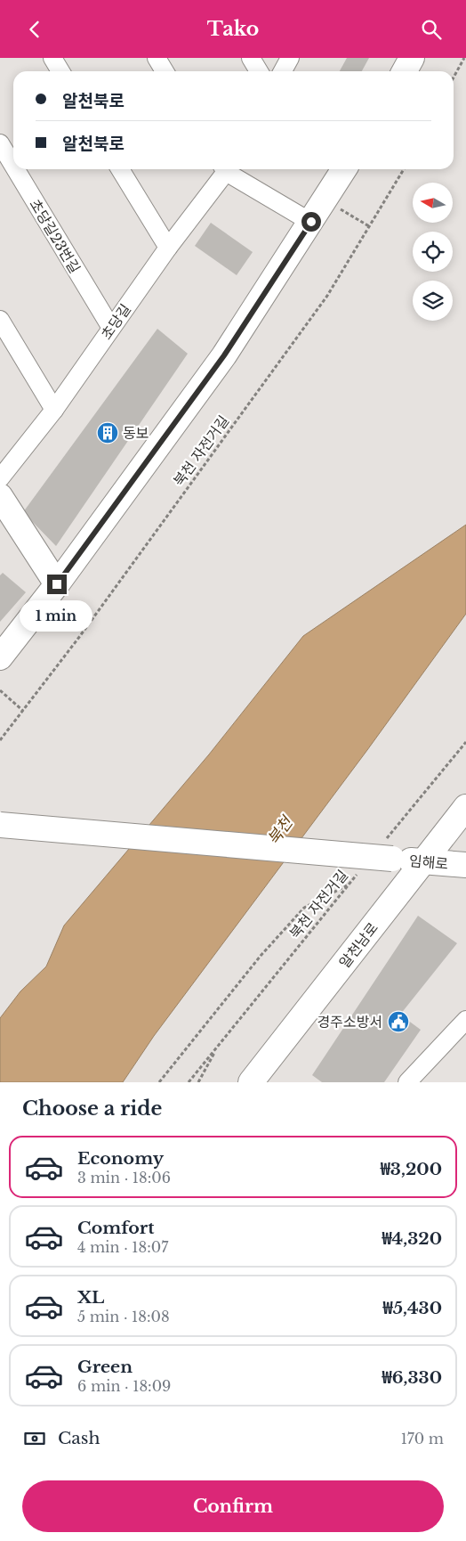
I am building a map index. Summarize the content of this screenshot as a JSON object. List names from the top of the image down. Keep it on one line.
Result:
{"streets":{"street":["초당길23번길","초당길","임해로","알천남로"],"path":["북천 자전거길"]},"crossings":[["초당길23번길","초당길"],["임해로","알천남로"]],"water":["북천"],"places":{"building":["동보"],"public building":["경주소방서"]},"north":"left","page":{"header":"Tako","banner":["알천북로","알천북로"],"bubble":"1 min","heading":"Choose a ride","list":[{"name":"Economy","note":"3 min · 18:06","value":"₩3,200"},{"name":"Comfort","note":"4 min · 18:07","value":"₩4,320"},{"name":"XL","note":"5 min · 18:08","value":"₩5,430"},{"name":"Green","note":"6 min · 18:09","value":"₩6,330"}],"pay":["Cash","170 m"],"buttons":"Confirm"}}
